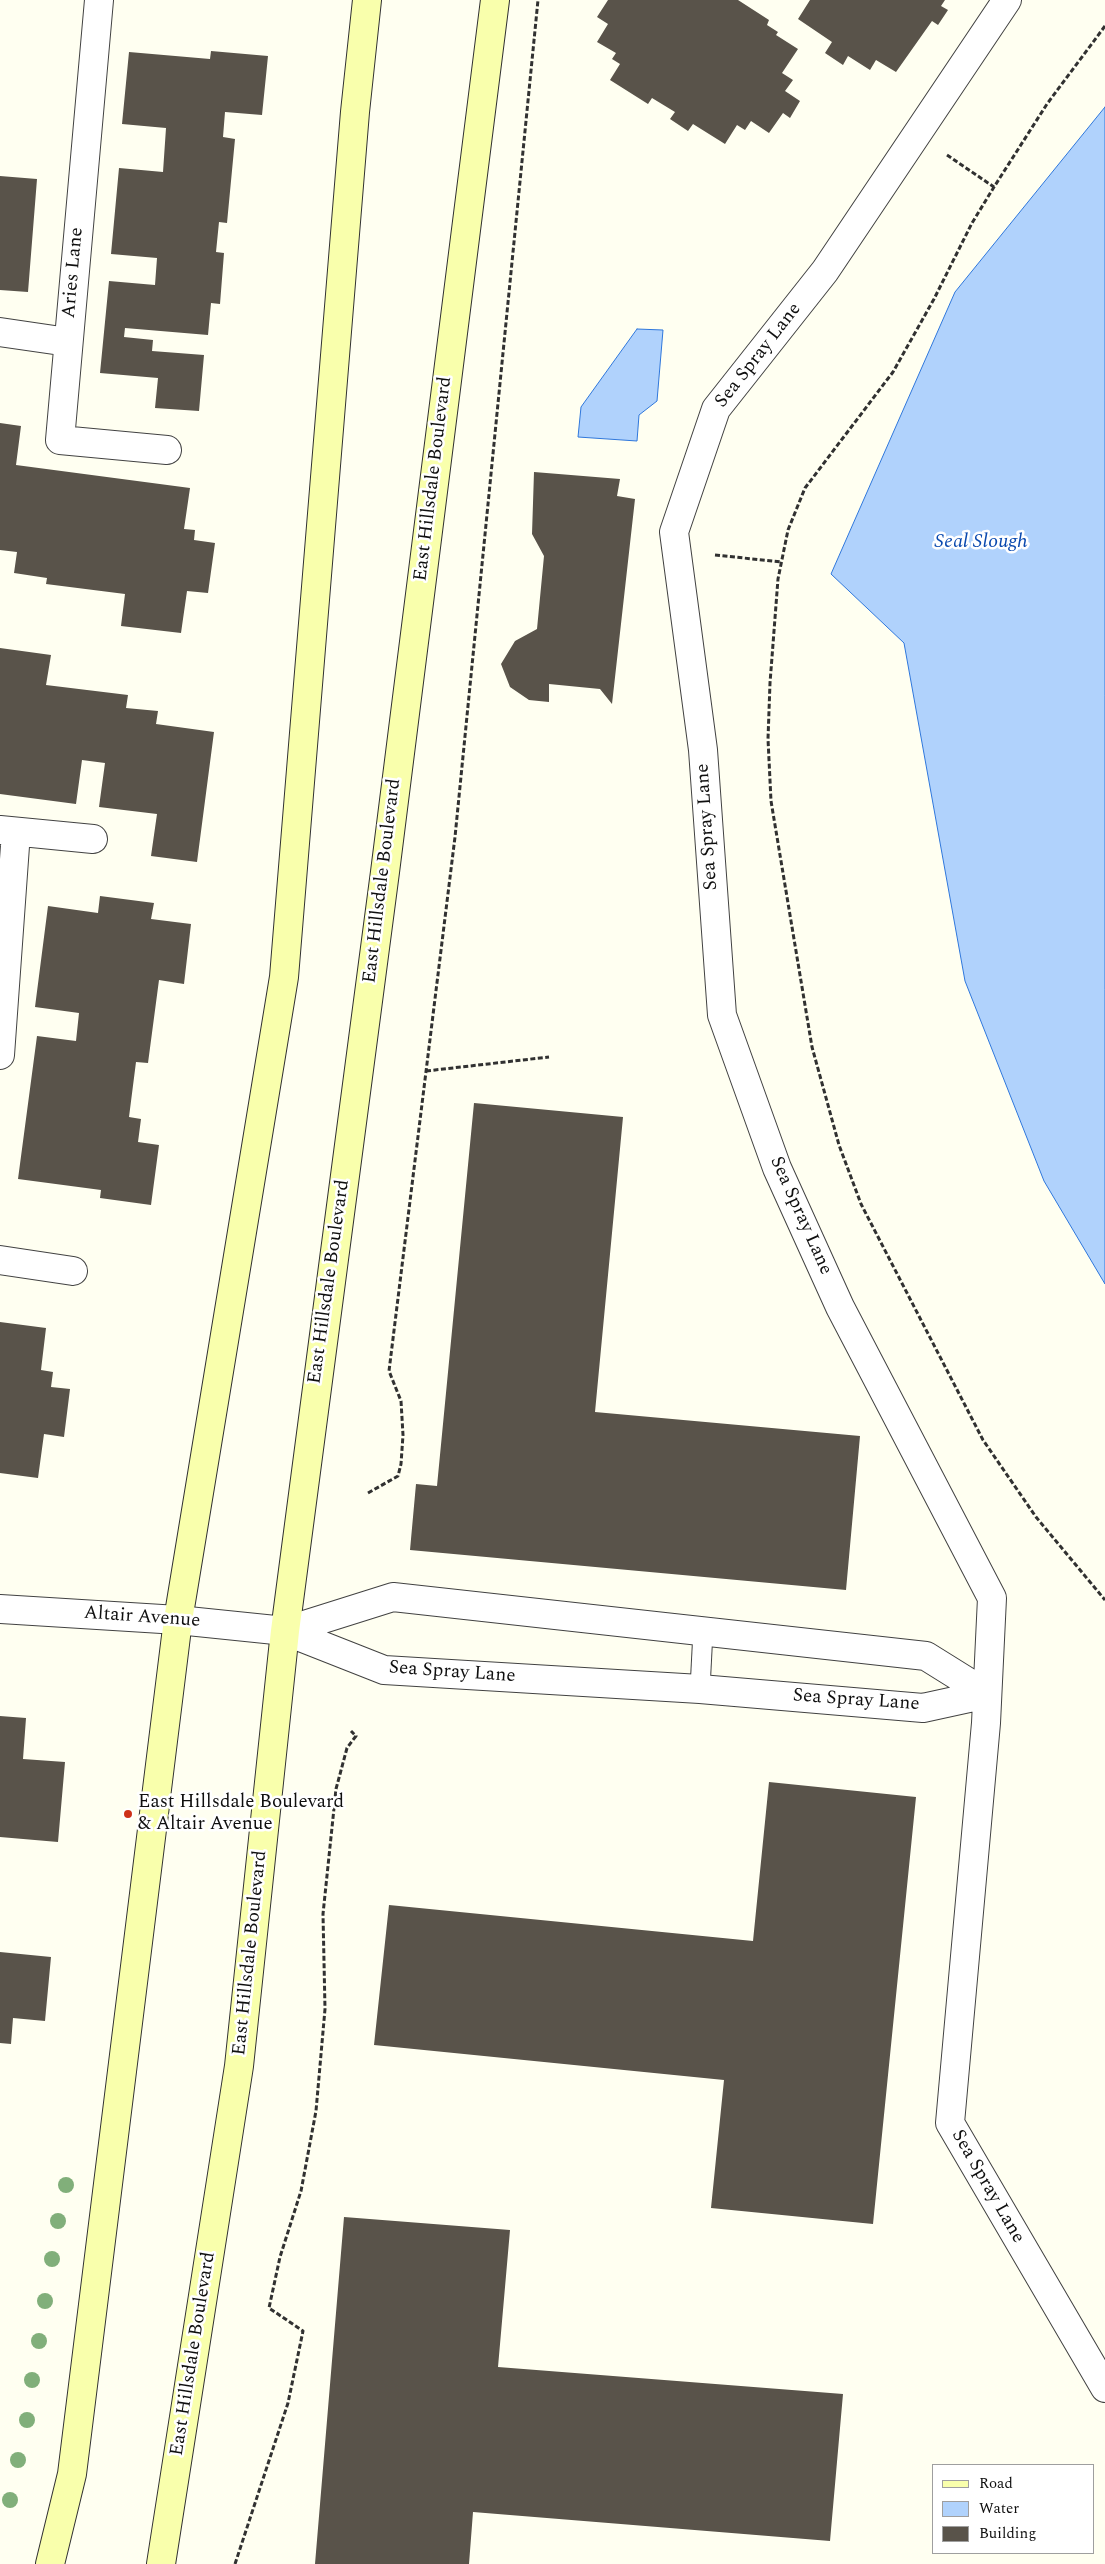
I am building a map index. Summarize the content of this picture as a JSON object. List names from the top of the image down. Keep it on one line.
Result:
{"streets":{"main road":["East Hillsdale Boulevard"],"street":["Aries Lane","Sea Spray Lane","Altair Avenue"]},"crossings":[["Sea Spray Lane","East Hillsdale Boulevard"],["Sea Spray Lane","Altair Avenue"],["East Hillsdale Boulevard","Altair Avenue"]],"water":["Seal Slough"],"places":["East Hillsdale Boulevard & Altair Avenue"],"legend":["Road","Water","Building"]}
